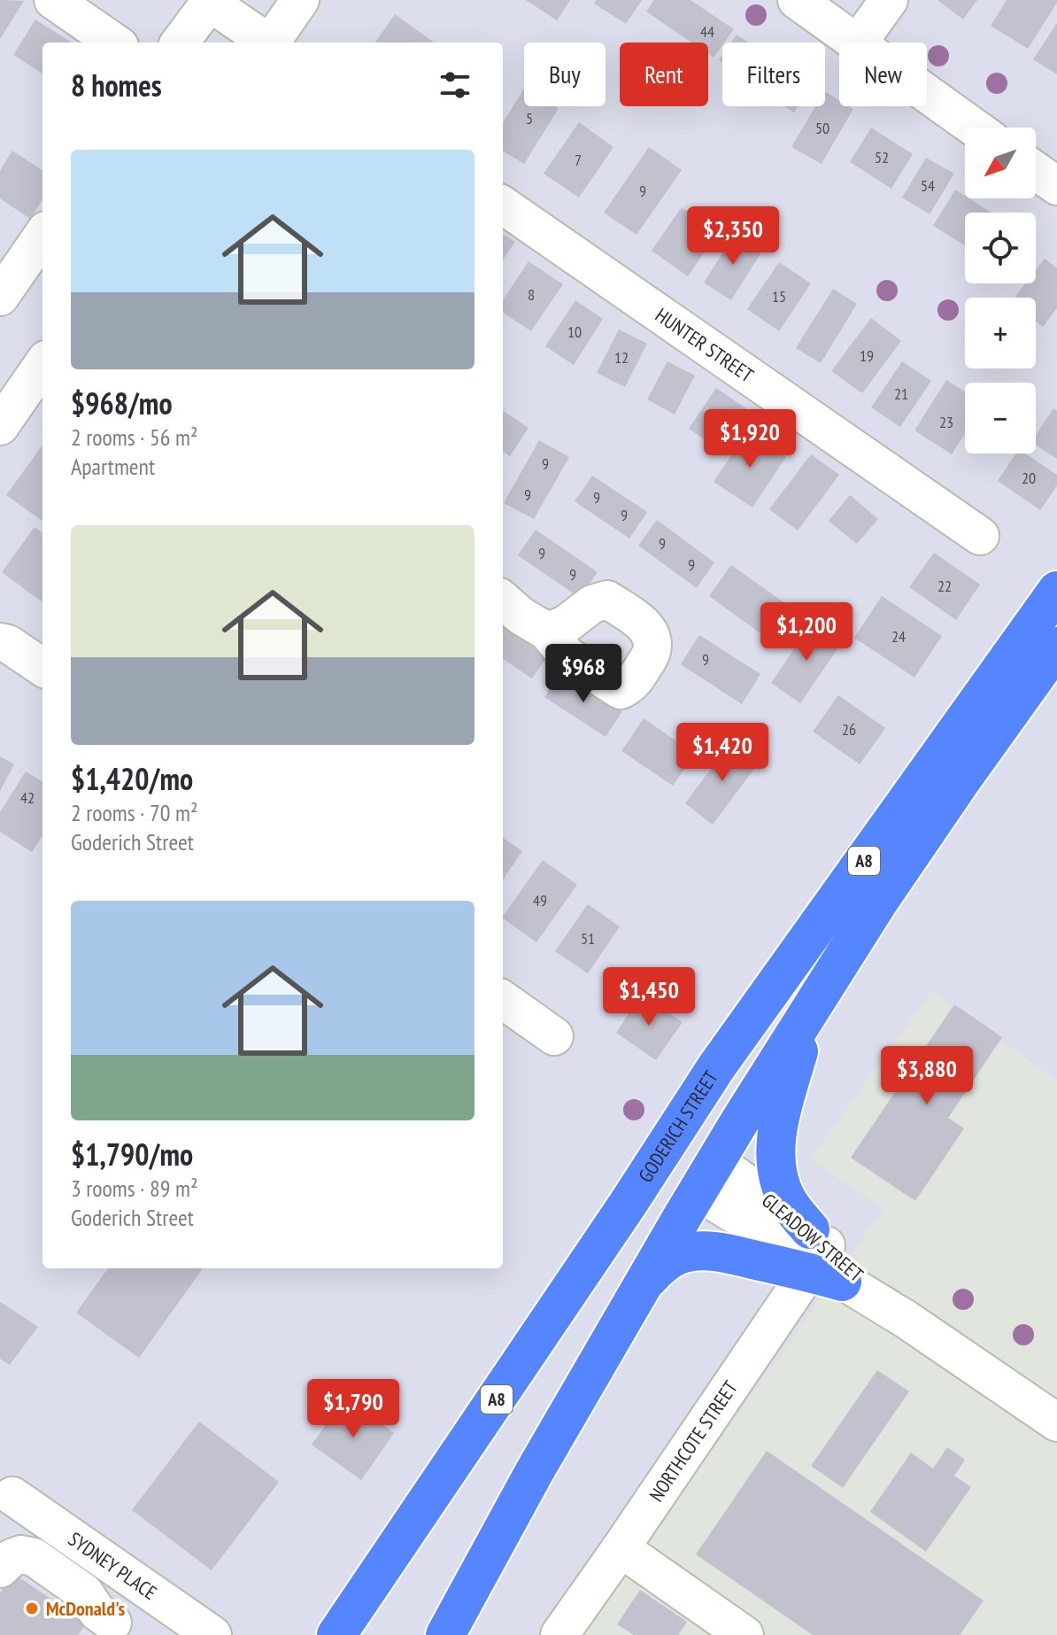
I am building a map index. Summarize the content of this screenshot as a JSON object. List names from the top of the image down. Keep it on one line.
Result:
{"streets":{"highway":["A8","GODERICH STREET"],"street":["HUNTER STREET","GLEADOW STREET","NORTHCOTE STREET","SYDNEY PLACE"]},"crossings":[["A8","GLEADOW STREET"],["GLEADOW STREET","NORTHCOTE STREET"]],"places":["McDonald's"],"house_numbers":["44","5","50","52","7","54","9","8","15","10","19","12","21","23","9","20","9","9","9","9","9","9","9","22","24","9","26","42","49","51"],"north":"bottom left","page":{"chip":["Buy","Rent","Filters","New"],"heading":"8 homes","map_buttons":["+","−"],"list":[{"name":"$968/mo","note":"2 rooms · 56 m² · Apartment"},{"name":"$1,420/mo","note":"2 rooms · 70 m² · Goderich Street"},{"name":"$1,790/mo","note":"3 rooms · 89 m² · Goderich Street"}],"price":["$2,350","$1,920","$1,200","$968","$1,420","$1,450","$3,880","$1,790"]}}
